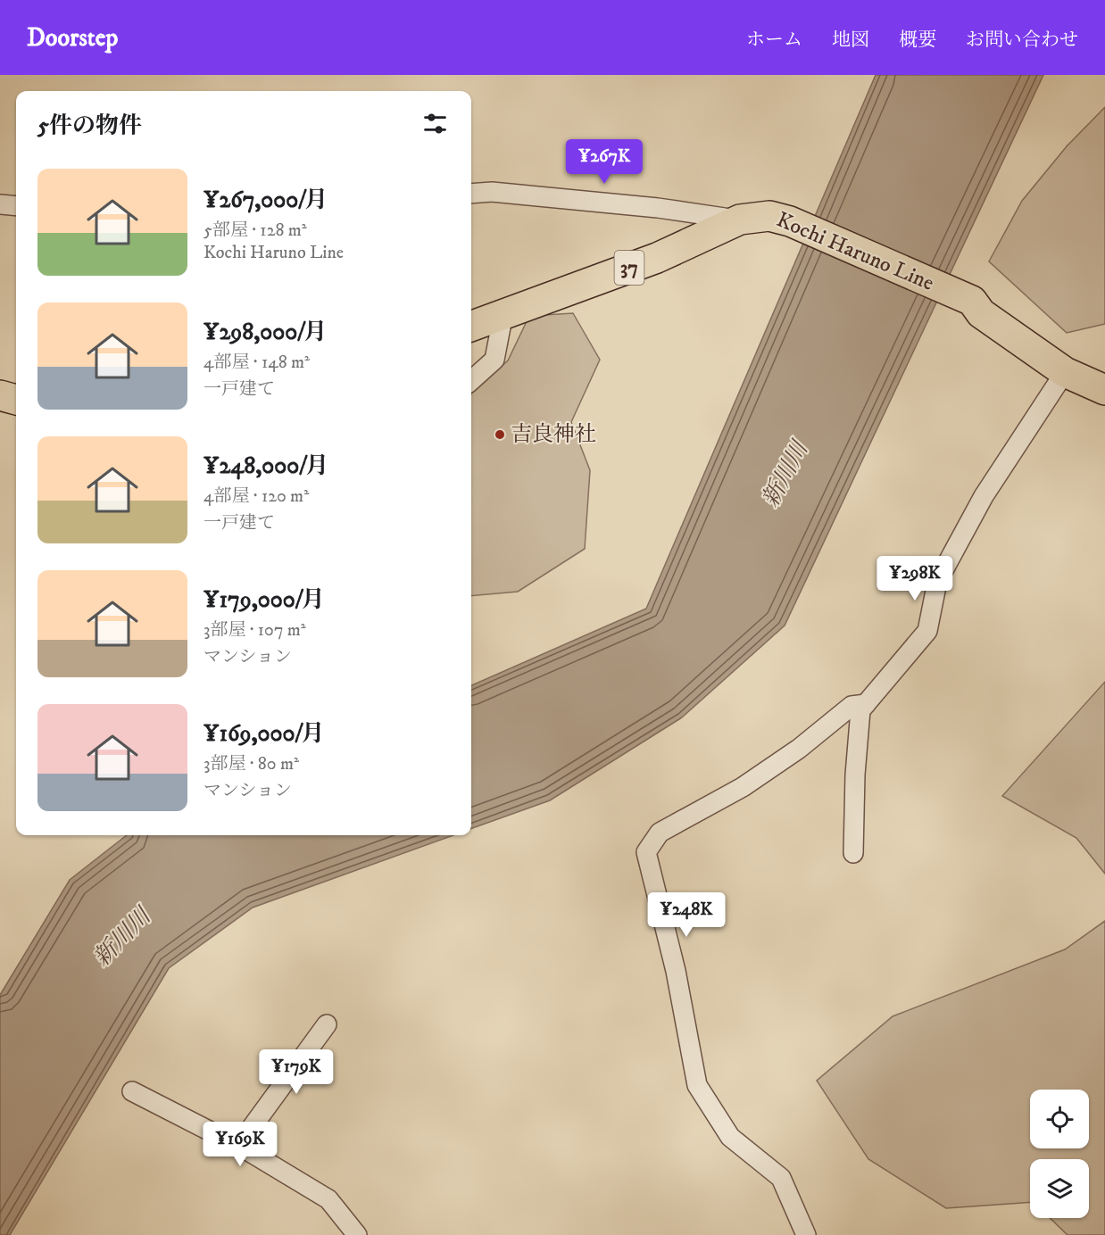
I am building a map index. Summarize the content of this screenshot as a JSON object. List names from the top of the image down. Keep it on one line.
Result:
{"streets":{"main road":["Kochi Haruno Line","37"]},"water":["新川川"],"places":["吉良神社"],"page":{"header":"Doorstep","nav":["ホーム","地図","概要","お問い合わせ"],"heading":"5件の物件","price":["¥267K","¥298K","¥248K","¥179K","¥169K"],"list":[{"name":"¥267,000/月","note":"5部屋 · 128 m² · Kochi Haruno Line"},{"name":"¥298,000/月","note":"4部屋 · 148 m² · 一戸建て"},{"name":"¥248,000/月","note":"4部屋 · 120 m² · 一戸建て"},{"name":"¥179,000/月","note":"3部屋 · 107 m² · マンション"},{"name":"¥169,000/月","note":"3部屋 · 80 m² · マンション"}]}}
